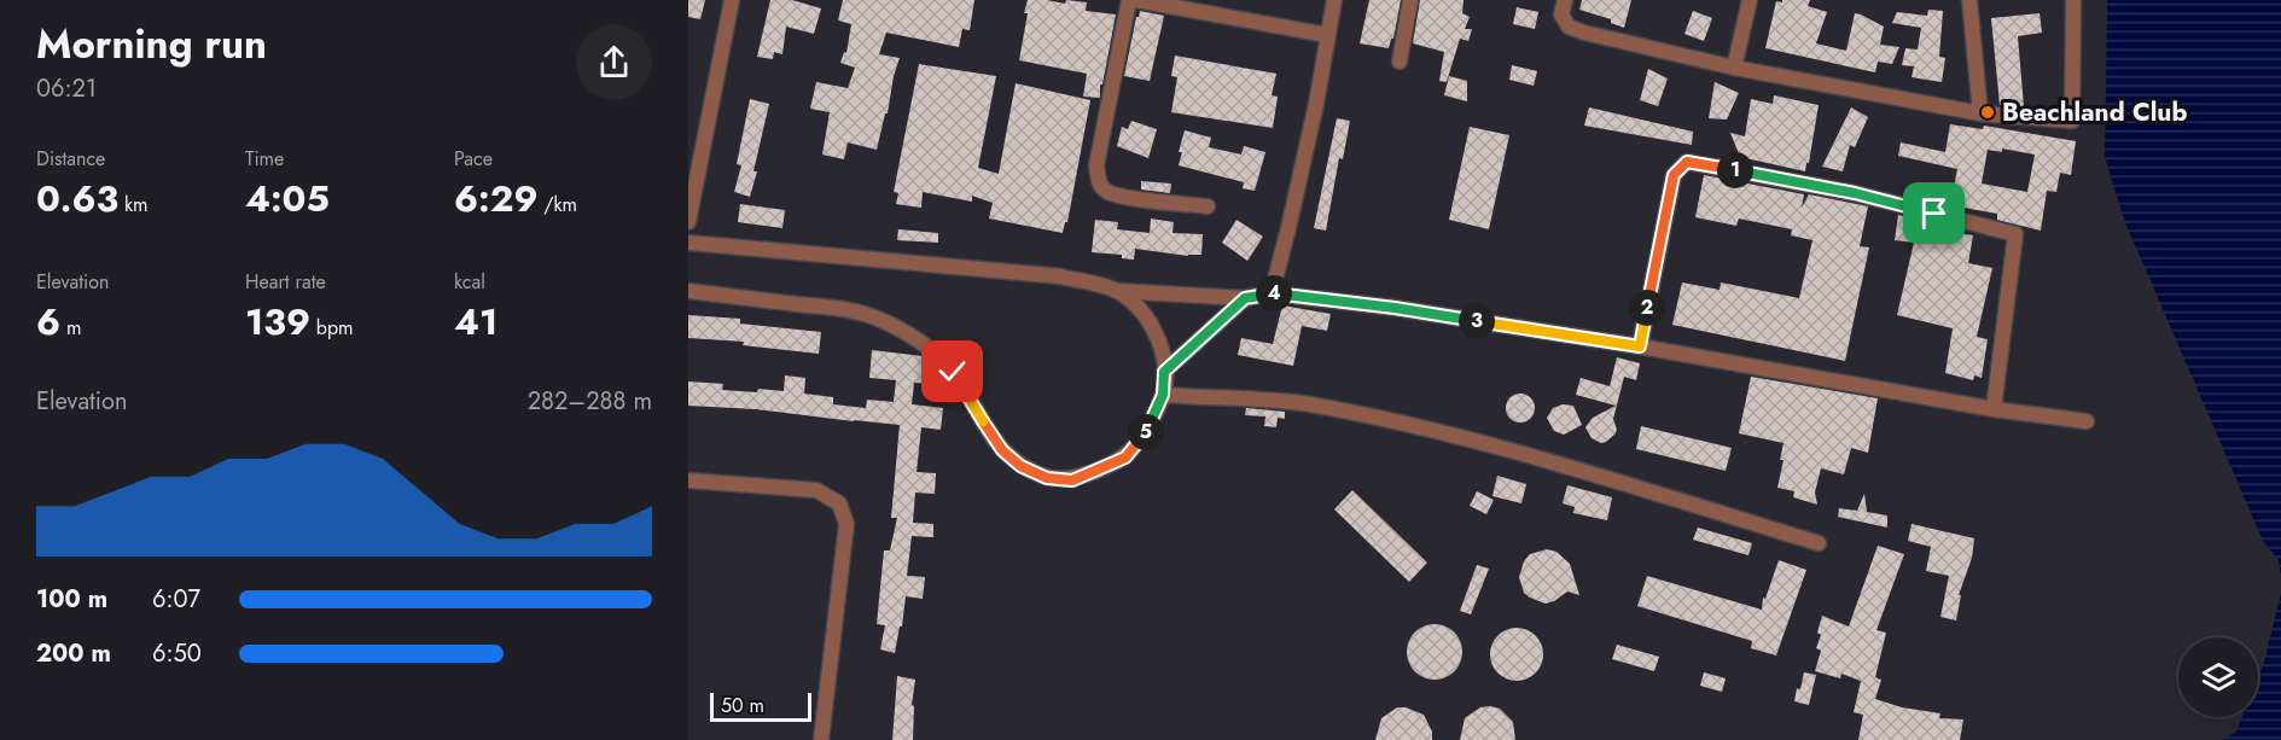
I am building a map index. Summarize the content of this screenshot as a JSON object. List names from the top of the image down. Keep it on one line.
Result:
{"places":["Beachland Club"],"scale_bar":"50 m","page":{"heading":["Morning run","06:21"],"stats":[["Distance","0.63 km"],["Time","4:05"],["Pace","6:29 /km"],["Elevation","6 m"],["Heart rate","139 bpm"],["kcal","41"]],"pins":["1","4","2","3","5"],"chart":["Elevation","282–288 m"],"list":[{"name":"100 m","note":"6:07"},{"name":"200 m","note":"6:50"}],"scale":"50 m"}}
